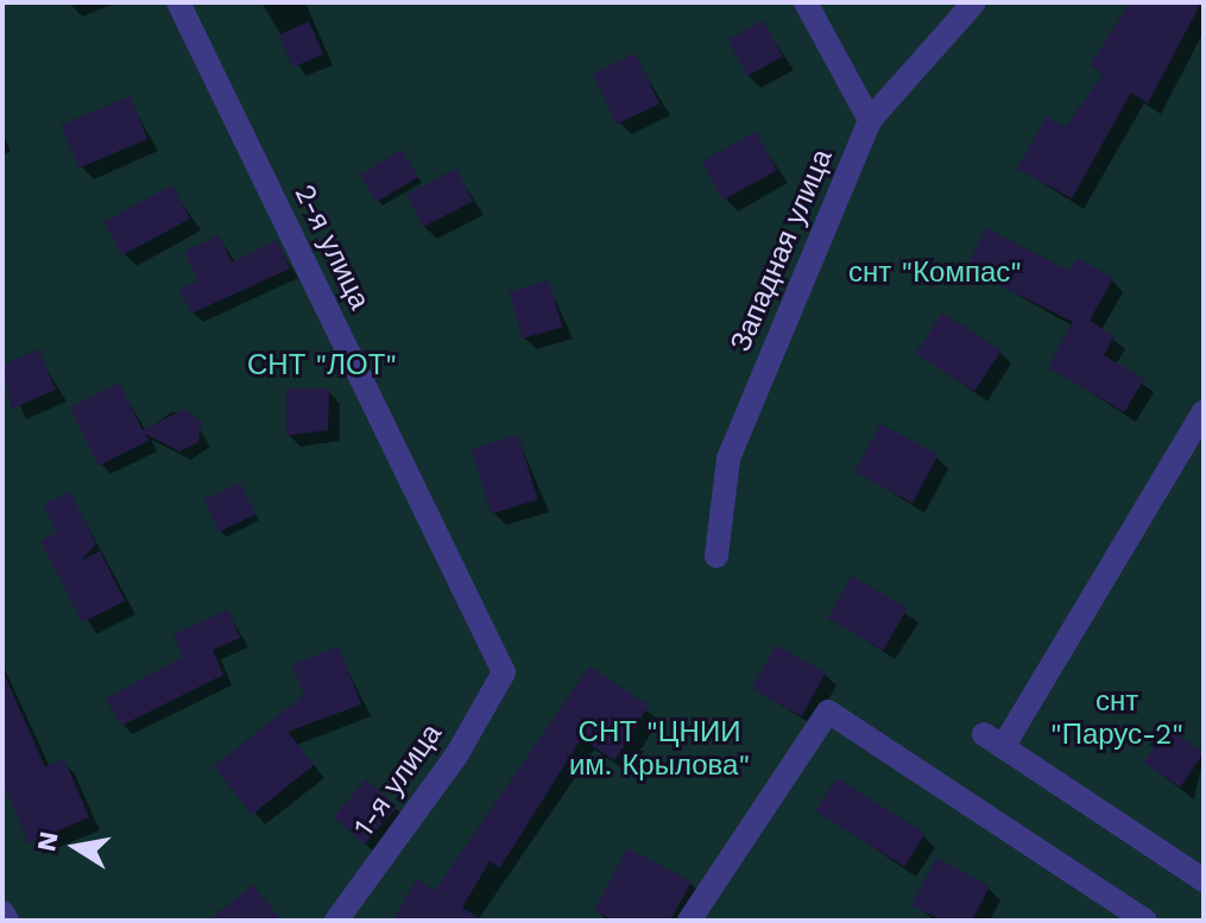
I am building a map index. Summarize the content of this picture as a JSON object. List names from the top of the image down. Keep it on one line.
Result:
{"streets":{"street":["2-я улица","Западная улица","1-я улица"]},"crossings":[["2-я улица","1-я улица"]],"parks":["снт \"Компас\"","СНТ \"ЛОТ\"","снт \"Парус-2\"","СНТ \"ЦНИИ им. Крылова\""],"north":"left"}
